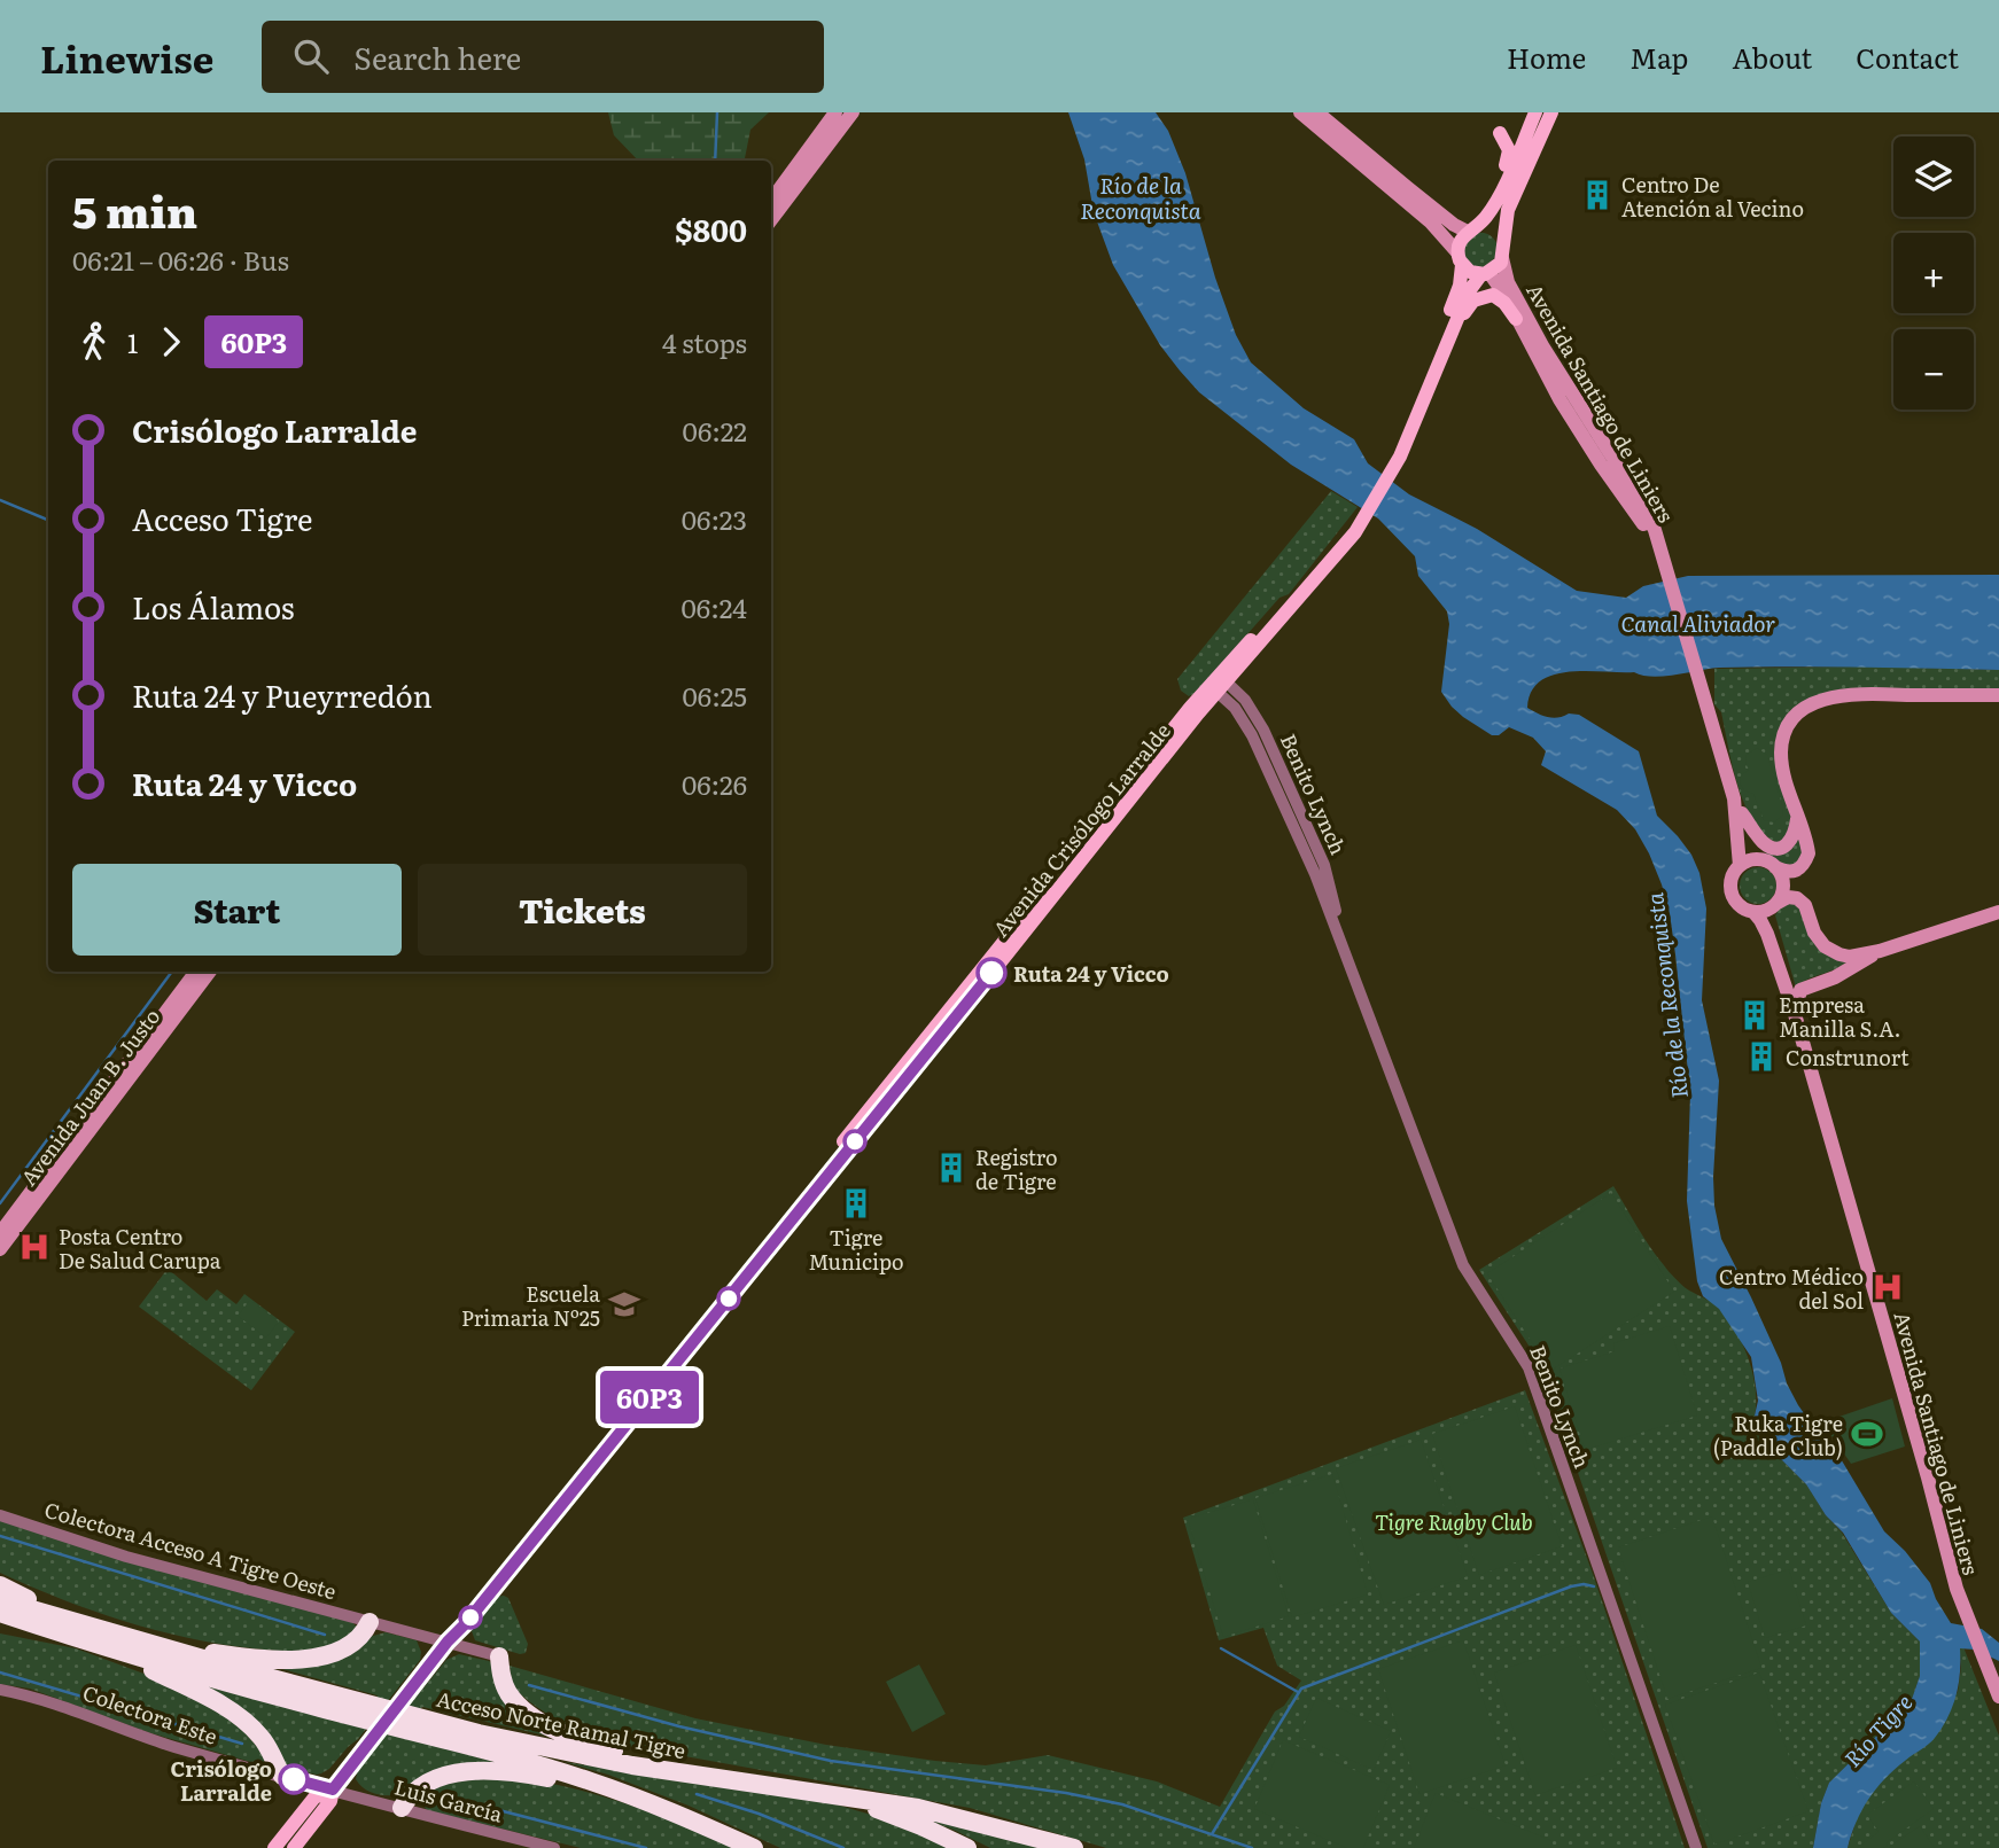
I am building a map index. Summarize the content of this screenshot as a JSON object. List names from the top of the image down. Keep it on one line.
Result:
{"streets":{"highway":["Acceso Norte Ramal Tigre"],"main road":["Avenida Santiago de Liniers","Avenida Crisólogo Larralde","Avenida Juan B. Justo"],"street":["Benito Lynch","Colectora Acceso A Tigre Oeste","Colectora Este","Luis García"]},"crossings":[["Avenida Santiago de Liniers","Avenida Crisólogo Larralde"],["Benito Lynch","Avenida Crisólogo Larralde"],["Avenida Crisólogo Larralde","Colectora Acceso A Tigre Oeste"],["Avenida Crisólogo Larralde","Colectora Este"],["Avenida Crisólogo Larralde","Luis García"],["Colectora Este","Luis García"]],"water":["Río de la Reconquista","Canal Aliviador","Río Tigre"],"parks":["Tigre Rugby Club"],"places":{"building":["Centro De Atención al Vecino","Empresa Manilla S.A.","Construnort","Registro de Tigre","Tigre Municipo"],"other":["Ruta 24 y Vicco","Crisólogo Larralde"],"hospital":["Posta Centro De Salud Carupa","Centro Médico del Sol"],"school or university":["Escuela Primaria Nº25"],"sports":["Ruka Tigre (Paddle Club)"]},"lines":["bus line 60P3"],"page":{"header":"Linewise","search":"Search here","nav":["Home","Map","About","Contact"],"on_map":"60P3","map_buttons":["+","−"],"heading":["5 min","06:21 – 06:26 · Bus","$800"],"legs":["1","60P3","4 stops"],"list":[{"name":"Crisólogo Larralde","value":"06:22"},{"name":"Acceso Tigre","value":"06:23"},{"name":"Los Álamos","value":"06:24"},{"name":"Ruta 24 y Pueyrredón","value":"06:25"},{"name":"Ruta 24 y Vicco","value":"06:26"}],"buttons":["Start","Tickets"]}}
